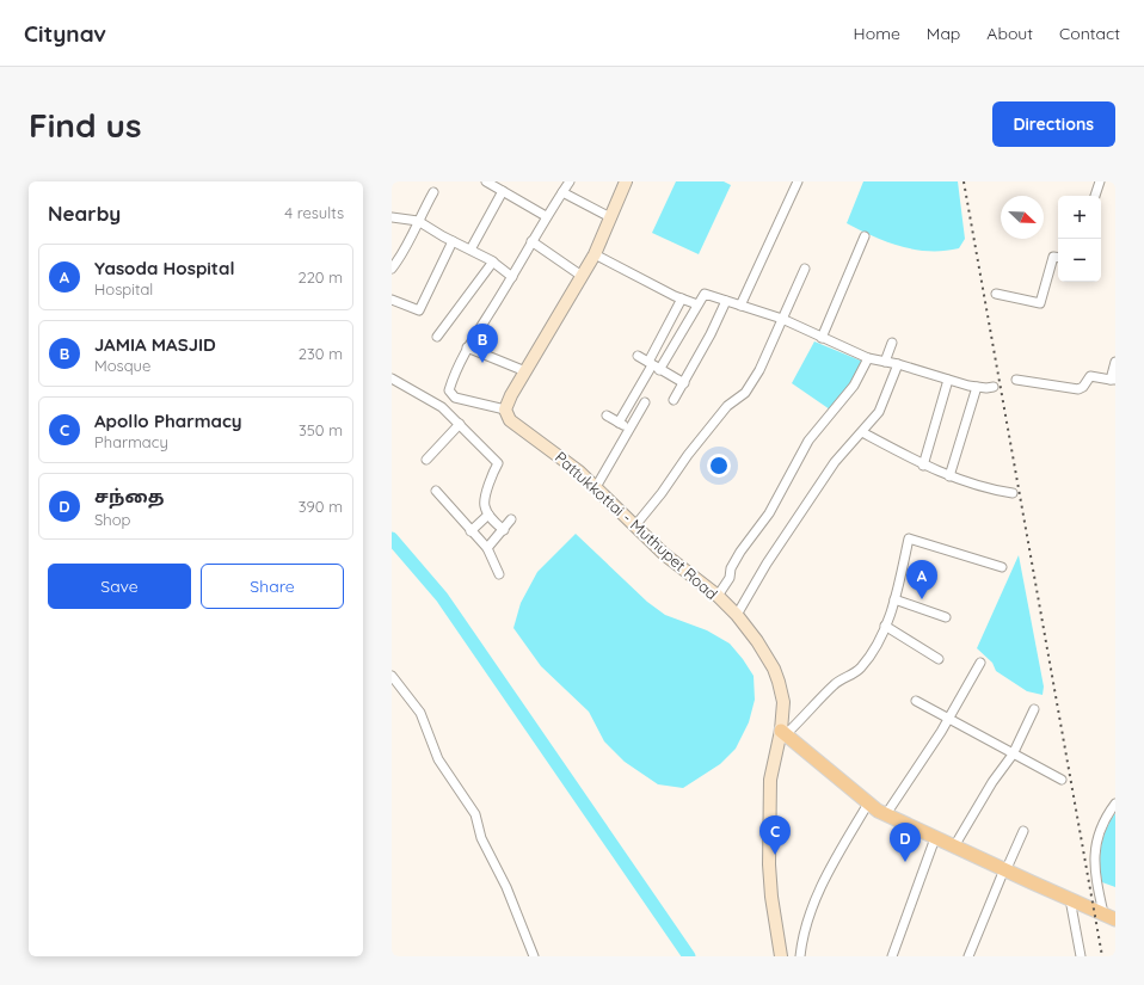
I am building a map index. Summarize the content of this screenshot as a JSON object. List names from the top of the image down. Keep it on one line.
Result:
{"streets":{"main road":["Pattukkottai - Muthupet Road"]},"north":"bottom right","page":{"header":"Citynav","nav":["Home","Map","About","Contact"],"buttons":["Directions",["Save","Share"]],"title":"Find us","heading":["Nearby","4 results"],"map_buttons":["+","−"],"list":[{"mark":"A","name":"Yasoda Hospital","note":"Hospital","value":"220 m"},{"mark":"B","name":"JAMIA MASJID","note":"Mosque","value":"230 m"},{"mark":"C","name":"Apollo Pharmacy","note":"Pharmacy","value":"350 m"},{"mark":"D","name":"சந்தை","note":"Shop","value":"390 m"}],"pins":["B","A","C","D"]}}
